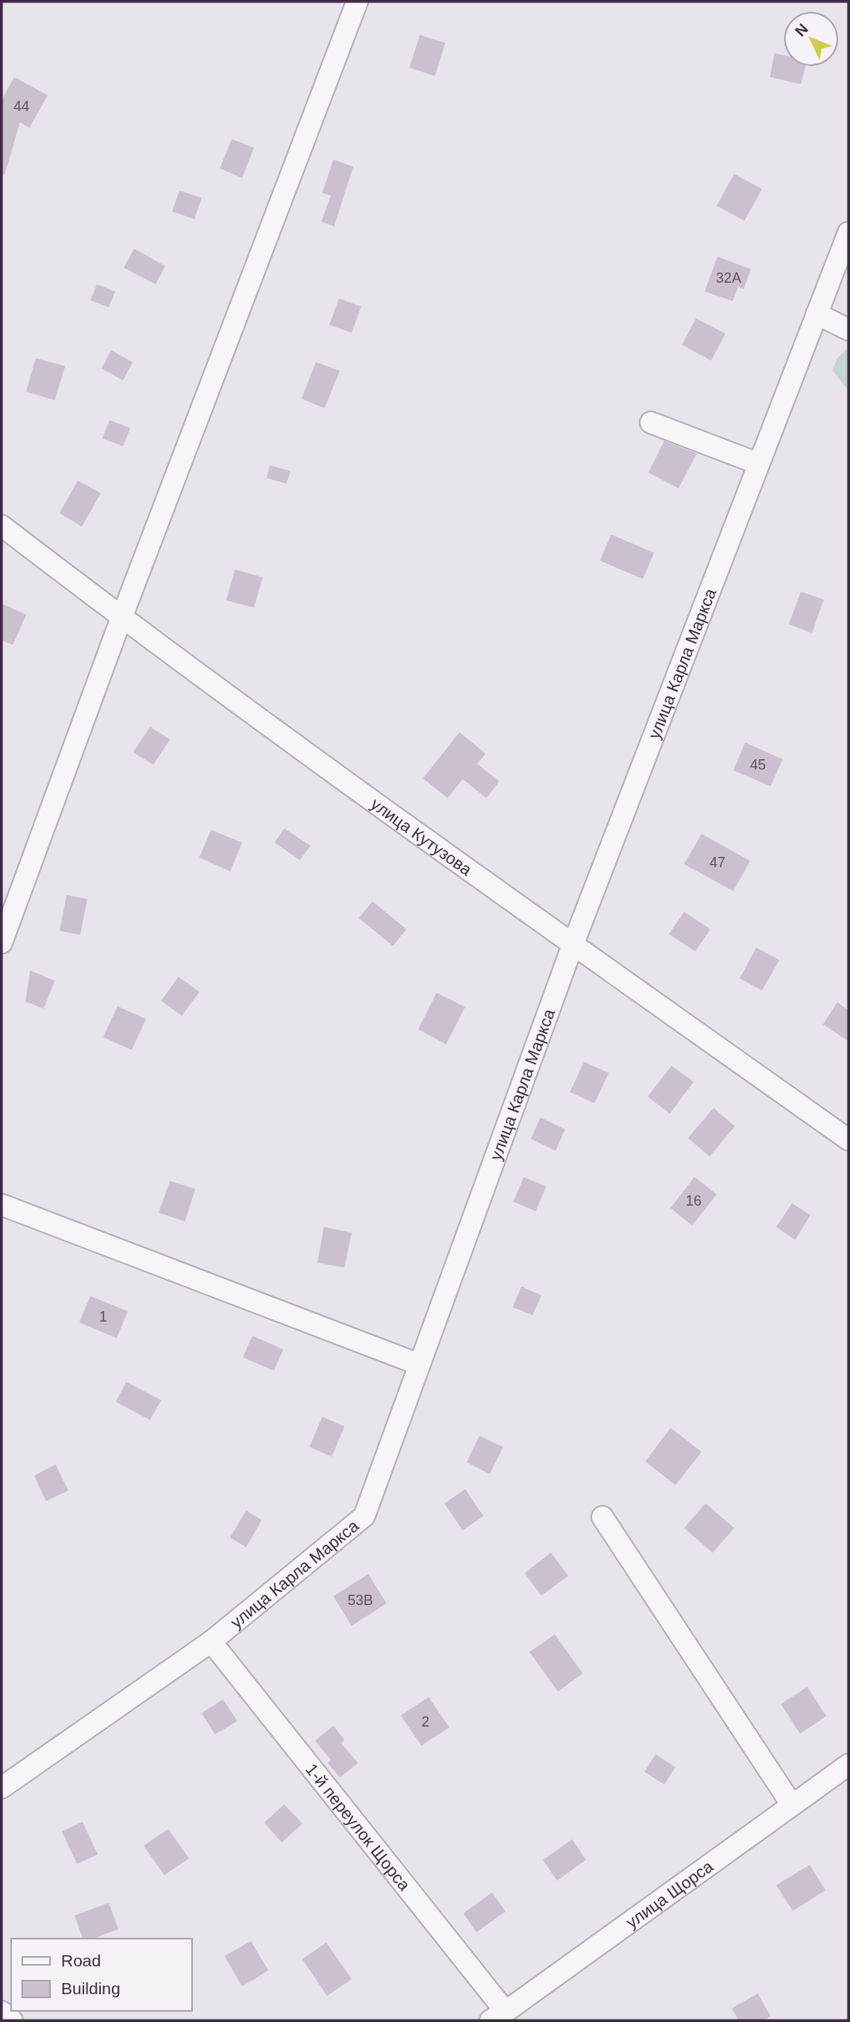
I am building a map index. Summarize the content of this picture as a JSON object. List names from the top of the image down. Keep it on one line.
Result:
{"streets":{"street":["улица Карла Маркса","улица Кутузова","1-й переулок Щорса","улица Щорса"]},"crossings":[["улица Карла Маркса","улица Кутузова"],["улица Карла Маркса","1-й переулок Щорса"],["1-й переулок Щорса","улица Щорса"]],"house_numbers":["44","32А","45","47","16","1","53В","2"],"legend":["Road","Building"],"north":"top left"}
